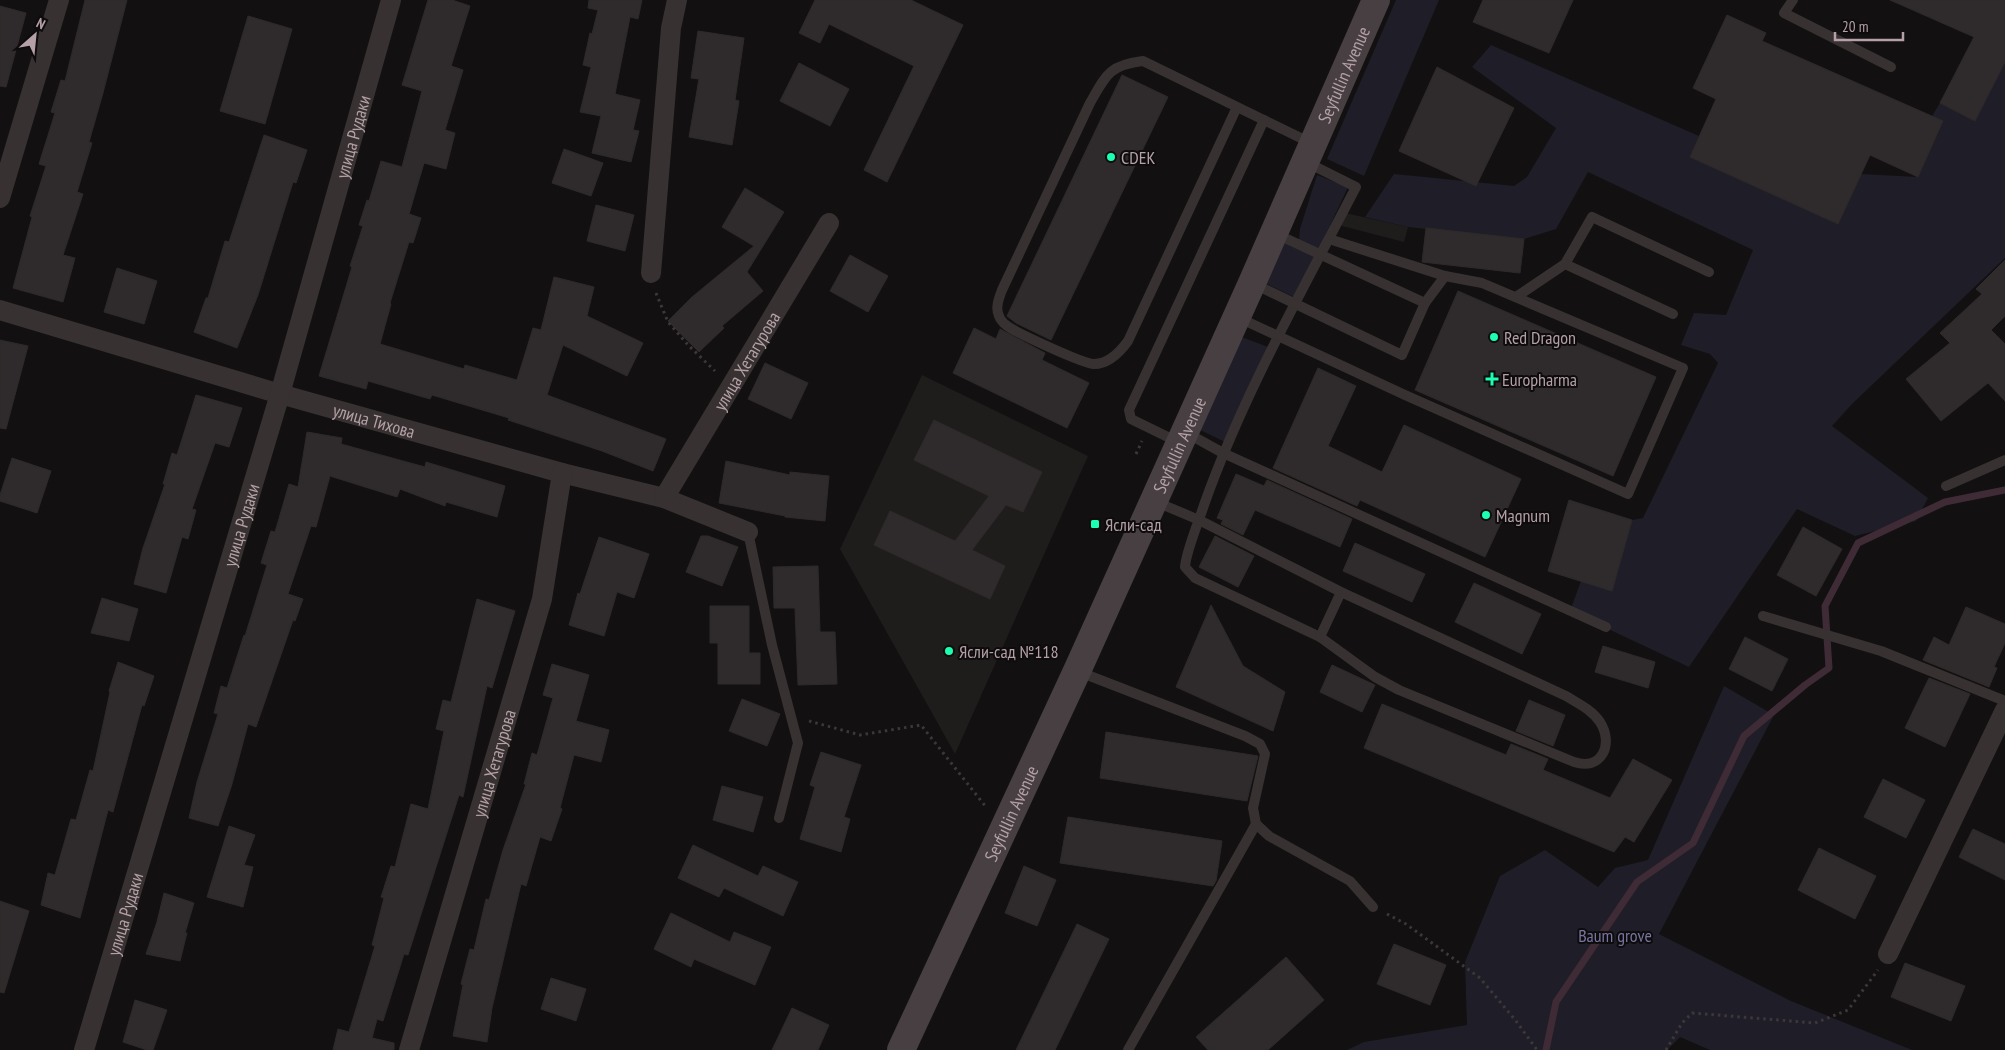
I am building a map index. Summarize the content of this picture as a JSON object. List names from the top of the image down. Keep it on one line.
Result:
{"streets":{"main road":["Seyfullin Avenue"],"street":["улица Рудаки","улица Хетагурова","улица Тихова"]},"crossings":[["улица Рудаки","улица Тихова"],["улица Хетагурова","улица Тихова"]],"parks":["Baum grove"],"places":{"other":["CDEK","Red Dragon","Magnum","Ясли-сад №118"],"health":["Europharma"],"transit":["Ясли-сад"]},"scale_bar":"20 m","north":"top right"}
